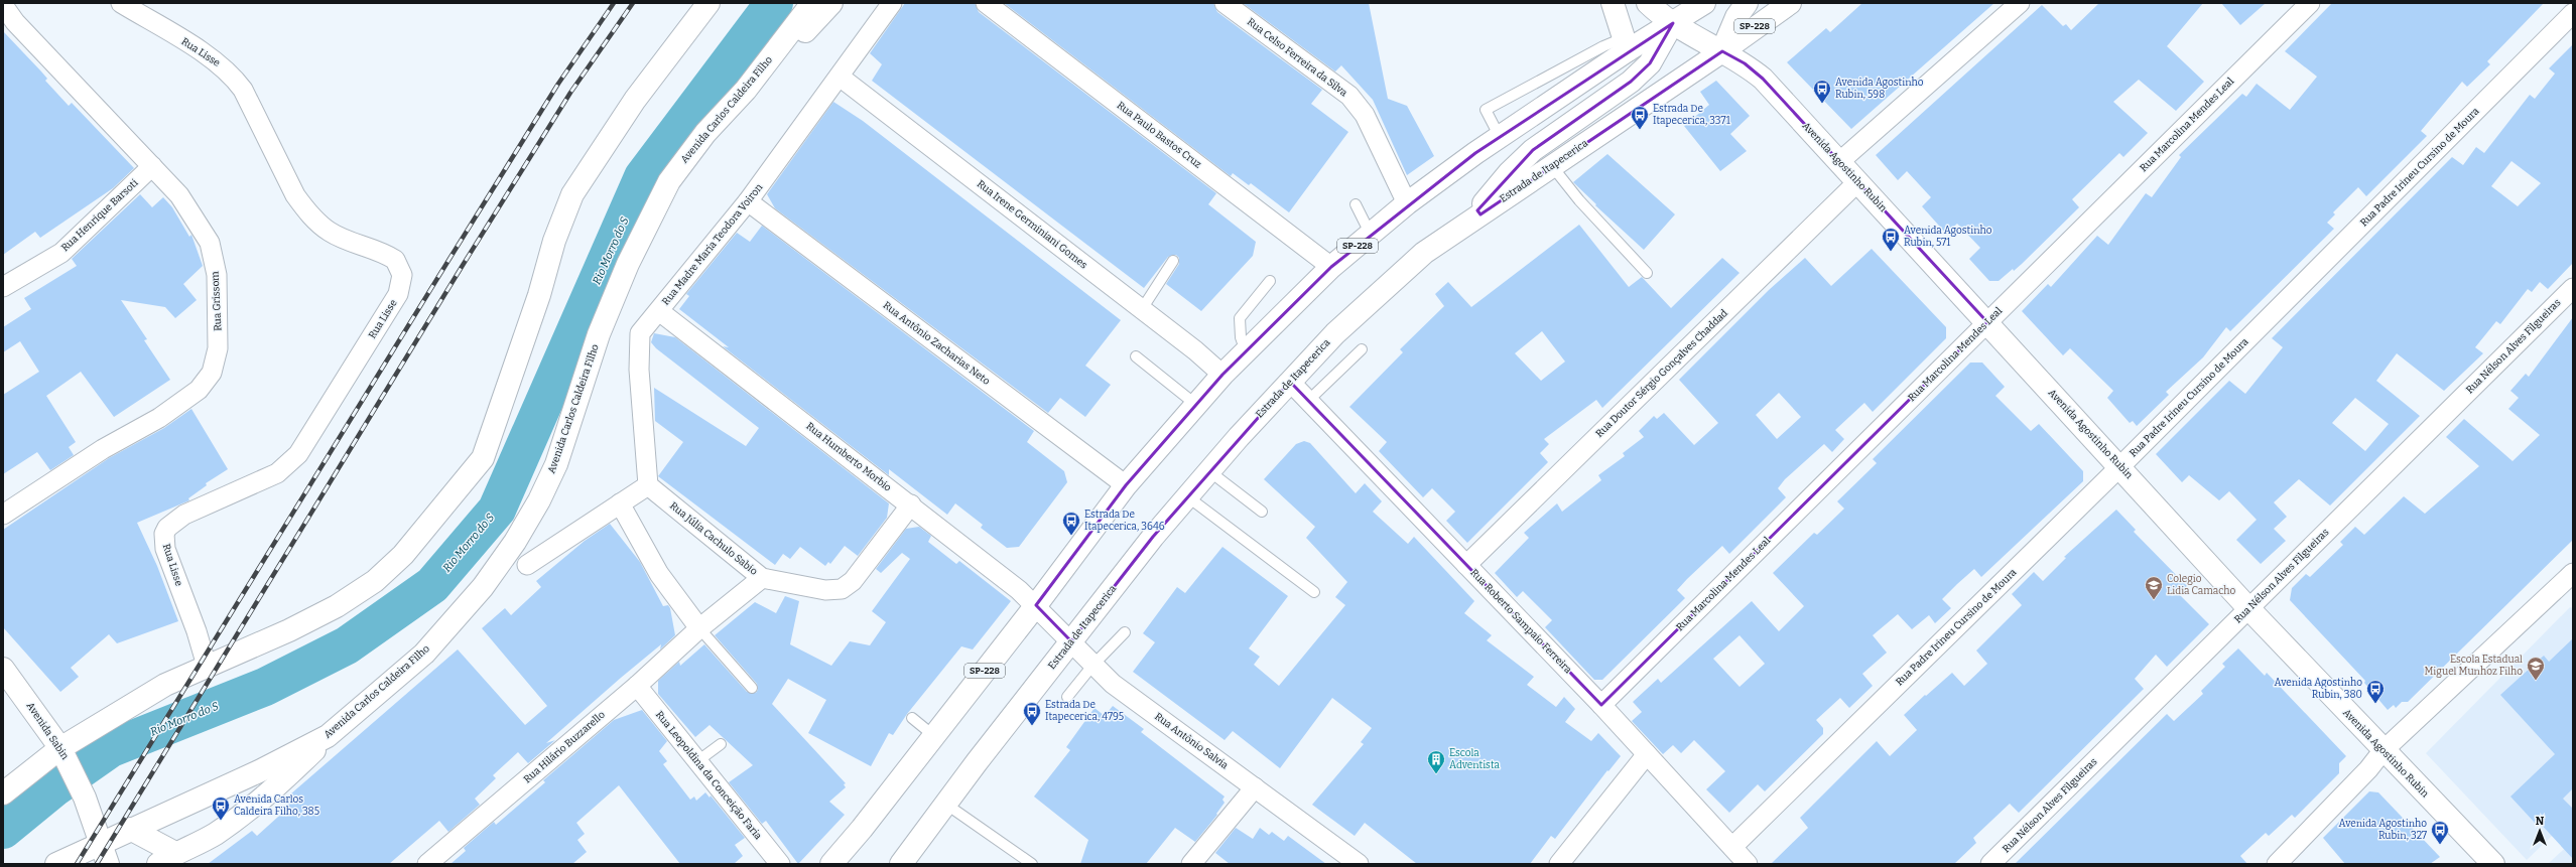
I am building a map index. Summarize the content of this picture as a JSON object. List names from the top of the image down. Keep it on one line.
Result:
{"streets":{"main road":["SP-228","Avenida Carlos Caldeira Filho","Avenida Agostinho Rubin","Estrada de Itapecerica","Avenida Sabin"],"street":["Rua Lisse","Rua Celso Ferreira da Silva","Rua Marcolina Mendes Leal","Rua Paulo Bastos Cruz","Rua Padre Irineu Cursino de Moura","Rua Henrique Barsoti","Rua Irene Germiniani Gomes","Rua Madre Maria Teodora Voiron","Rua Grissom","Rua Antônio Zacharias Neto","Rua Nélson Alves Filgueiras","Rua Doutor Sérgio Gonçalves Chaddad","Rua Humberto Morbio","Rua Júlia Cachulo Sabio","Rua Roberto Sampaio Ferreira","Rua Antônio Salvia","Rua Hilário Buzzarello","Rua Leopoldina da Conceição Faria"]},"crossings":[["SP-228","Rua Celso Ferreira da Silva"],["SP-228","Rua Paulo Bastos Cruz"],["SP-228","Avenida Agostinho Rubin"],["SP-228","Rua Irene Germiniani Gomes"],["SP-228","Rua Antônio Zacharias Neto"],["SP-228","Rua Humberto Morbio"],["SP-228","Rua Antônio Salvia"],["Avenida Carlos Caldeira Filho","Avenida Sabin"],["Rua Marcolina Mendes Leal","Avenida Agostinho Rubin"],["Rua Marcolina Mendes Leal","Rua Roberto Sampaio Ferreira"],["Avenida Agostinho Rubin","Rua Padre Irineu Cursino de Moura"],["Avenida Agostinho Rubin","Estrada de Itapecerica"],["Avenida Agostinho Rubin","Rua Nélson Alves Filgueiras"],["Avenida Agostinho Rubin","Rua Doutor Sérgio Gonçalves Chaddad"],["Rua Padre Irineu Cursino de Moura","Rua Roberto Sampaio Ferreira"],["Estrada de Itapecerica","Rua Roberto Sampaio Ferreira"],["Estrada de Itapecerica","Rua Antônio Salvia"],["Rua Henrique Barsoti","Rua Grissom"],["Rua Irene Germiniani Gomes","Rua Madre Maria Teodora Voiron"],["Rua Madre Maria Teodora Voiron","Rua Antônio Zacharias Neto"],["Rua Madre Maria Teodora Voiron","Rua Humberto Morbio"],["Rua Madre Maria Teodora Voiron","Rua Júlia Cachulo Sabio"],["Rua Doutor Sérgio Gonçalves Chaddad","Rua Roberto Sampaio Ferreira"],["Rua Humberto Morbio","Rua Júlia Cachulo Sabio"],["Rua Humberto Morbio","Rua Antônio Salvia"],["Rua Júlia Cachulo Sabio","Rua Hilário Buzzarello"],["Rua Hilário Buzzarello","Rua Leopoldina da Conceição Faria"]],"water":["Rio Morro do S"],"places":{"bus stop":["Avenida Agostinho Rubin, 598","Estrada De Itapecerica, 3371","Avenida Agostinho Rubin, 571","Estrada De Itapecerica, 3646","Avenida Agostinho Rubin, 380","Estrada De Itapecerica, 4795","Avenida Carlos Caldeira Filho, 385","Avenida Agostinho Rubin, 327"],"school or university":["Colegio Lidia Camacho","Escola Estadual Miguel Munhoz Filho"],"building":["Escola Adventista"]},"north":"top"}
